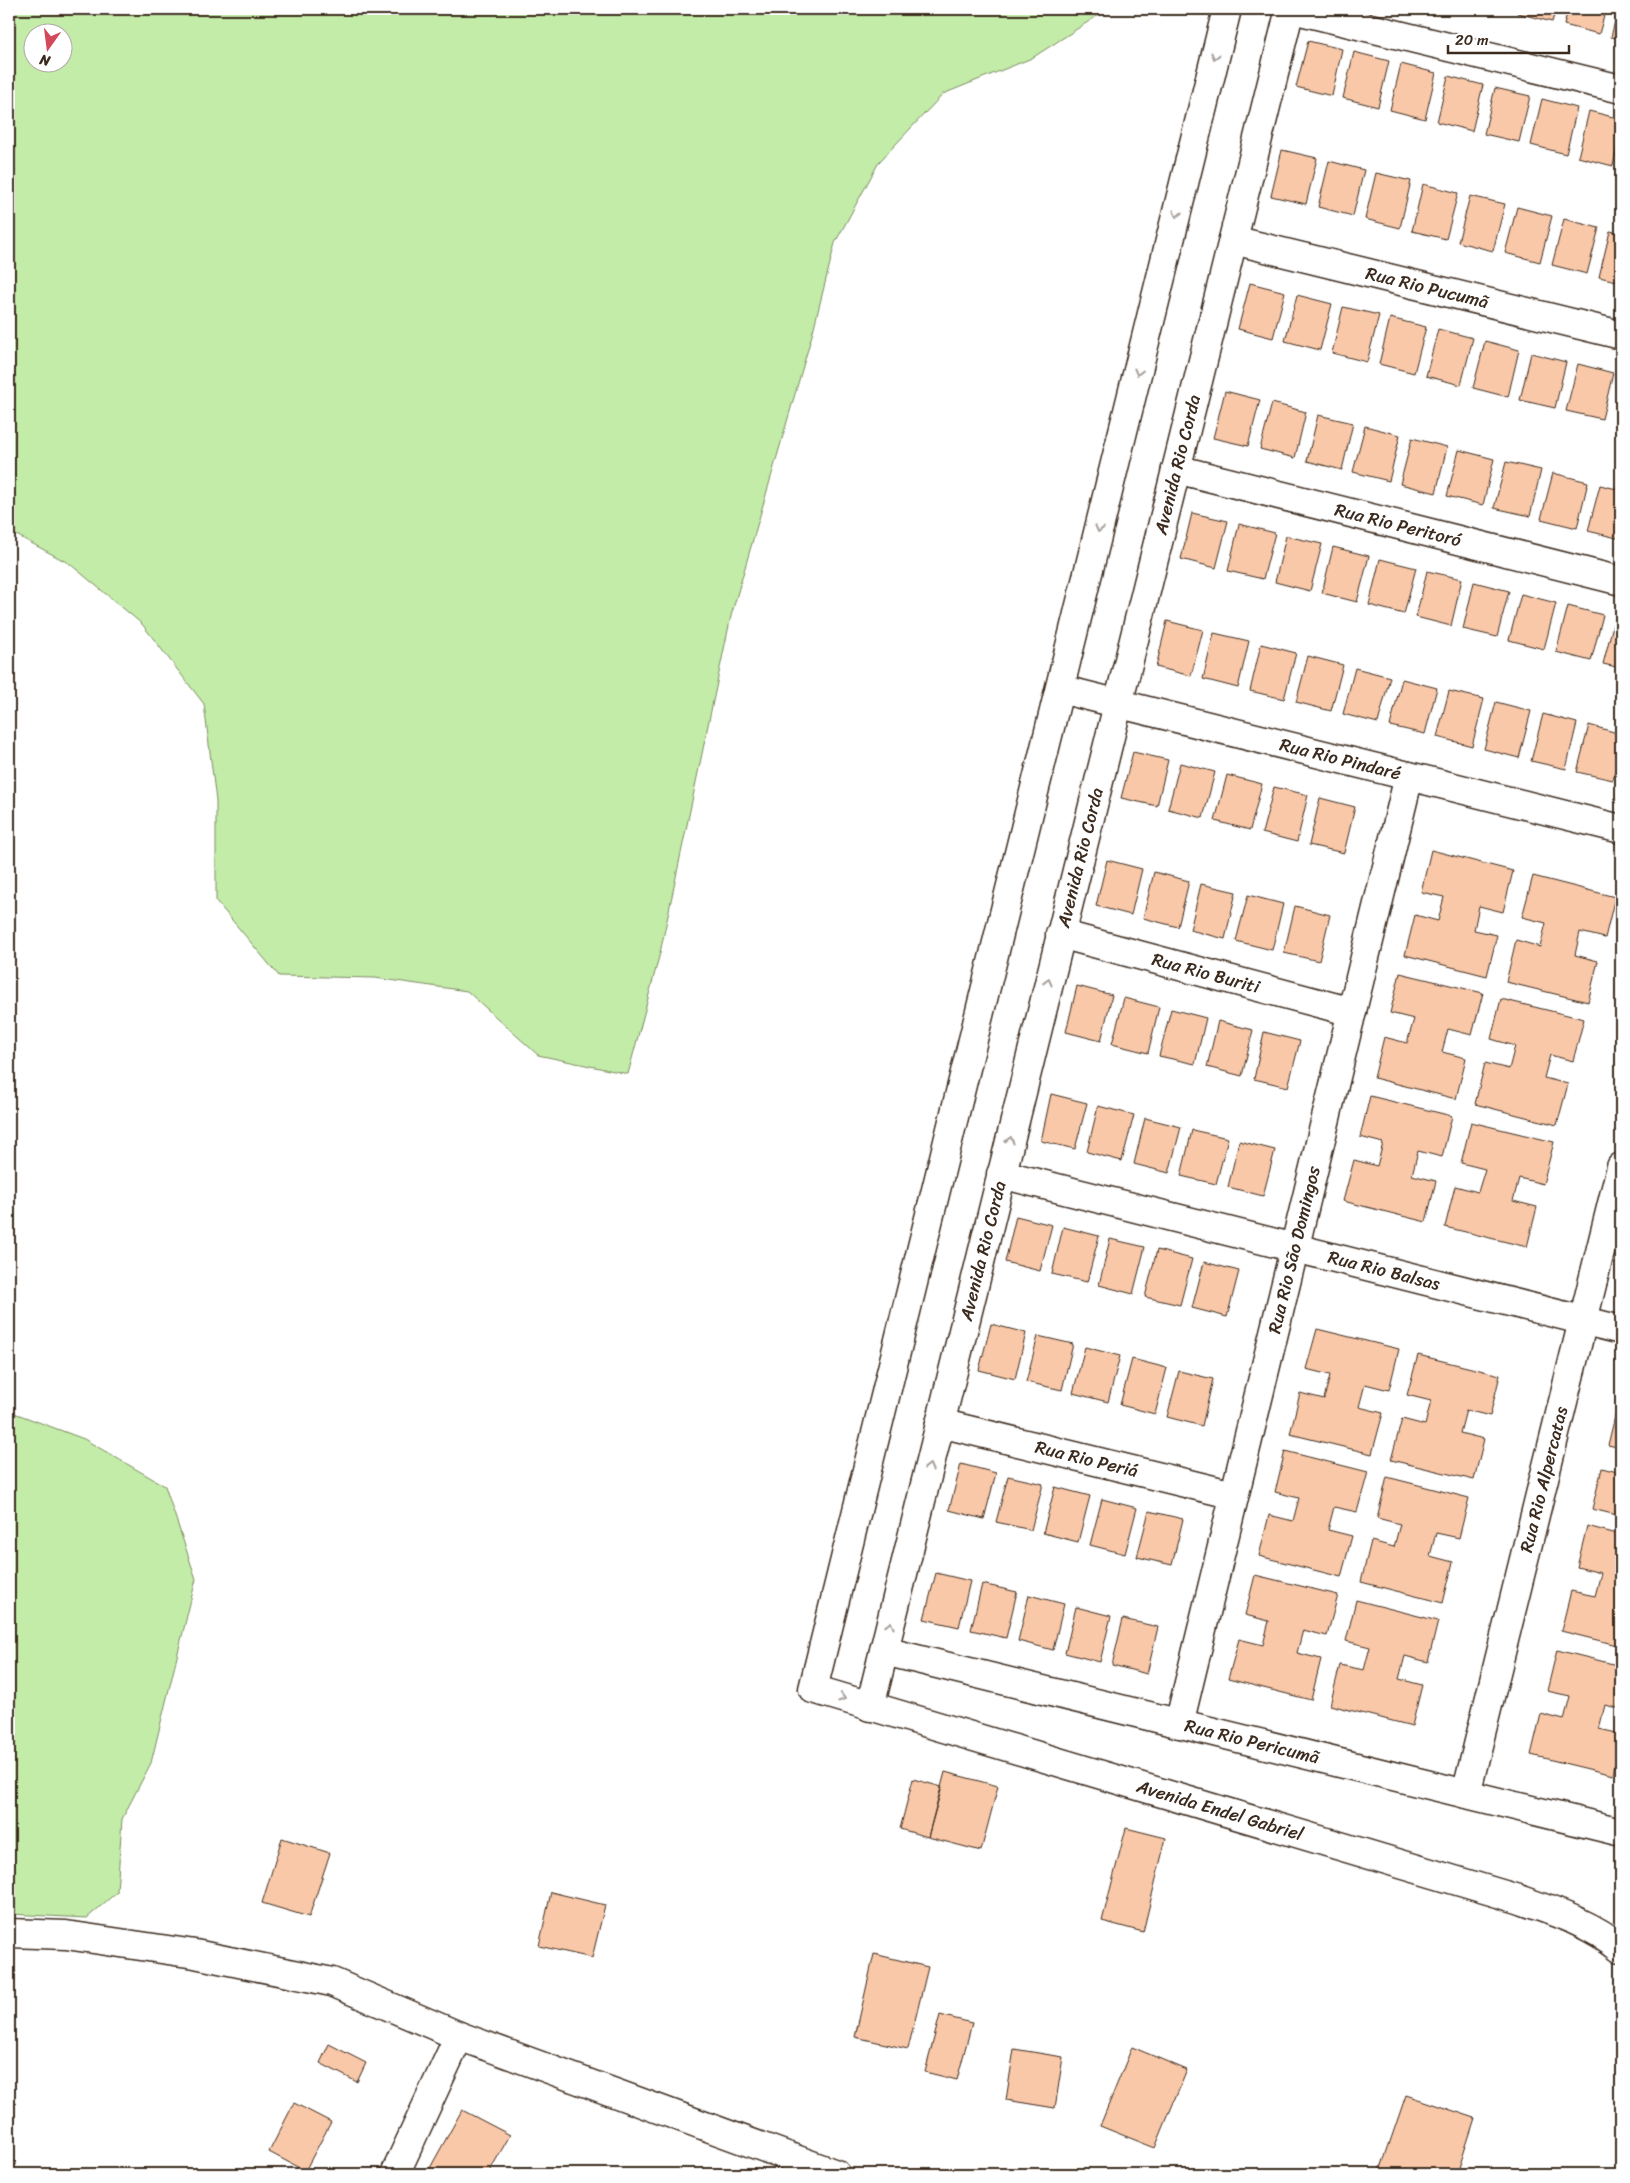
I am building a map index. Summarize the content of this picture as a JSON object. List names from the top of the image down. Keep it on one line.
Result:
{"streets":{"street":["Rua Rio Pucumã","Avenida Rio Corda","Rua Rio Peritoró","Rua Rio Pindaré","Rua Rio Buriti","Rua Rio São Domingos","Rua Rio Balsas","Rua Rio Periá","Rua Rio Alpercatas","Rua Rio Pericumã","Avenida Endel Gabriel"]},"crossings":[["Rua Rio Pucumã","Avenida Rio Corda"],["Avenida Rio Corda","Rua Rio Peritoró"],["Avenida Rio Corda","Rua Rio Pindaré"],["Avenida Rio Corda","Rua Rio Buriti"],["Avenida Rio Corda","Rua Rio Balsas"],["Avenida Rio Corda","Rua Rio Periá"],["Avenida Rio Corda","Rua Rio Pericumã"],["Avenida Rio Corda","Avenida Endel Gabriel"],["Rua Rio Pindaré","Rua Rio São Domingos"],["Rua Rio Pindaré","Avenida Endel Gabriel"],["Rua Rio Buriti","Rua Rio São Domingos"],["Rua Rio São Domingos","Rua Rio Balsas"],["Rua Rio São Domingos","Rua Rio Periá"],["Rua Rio São Domingos","Rua Rio Pericumã"],["Rua Rio Balsas","Rua Rio Alpercatas"],["Rua Rio Alpercatas","Rua Rio Pericumã"]],"one_way":["Avenida Endel Gabriel"],"scale_bar":"20 m","north":"bottom"}
